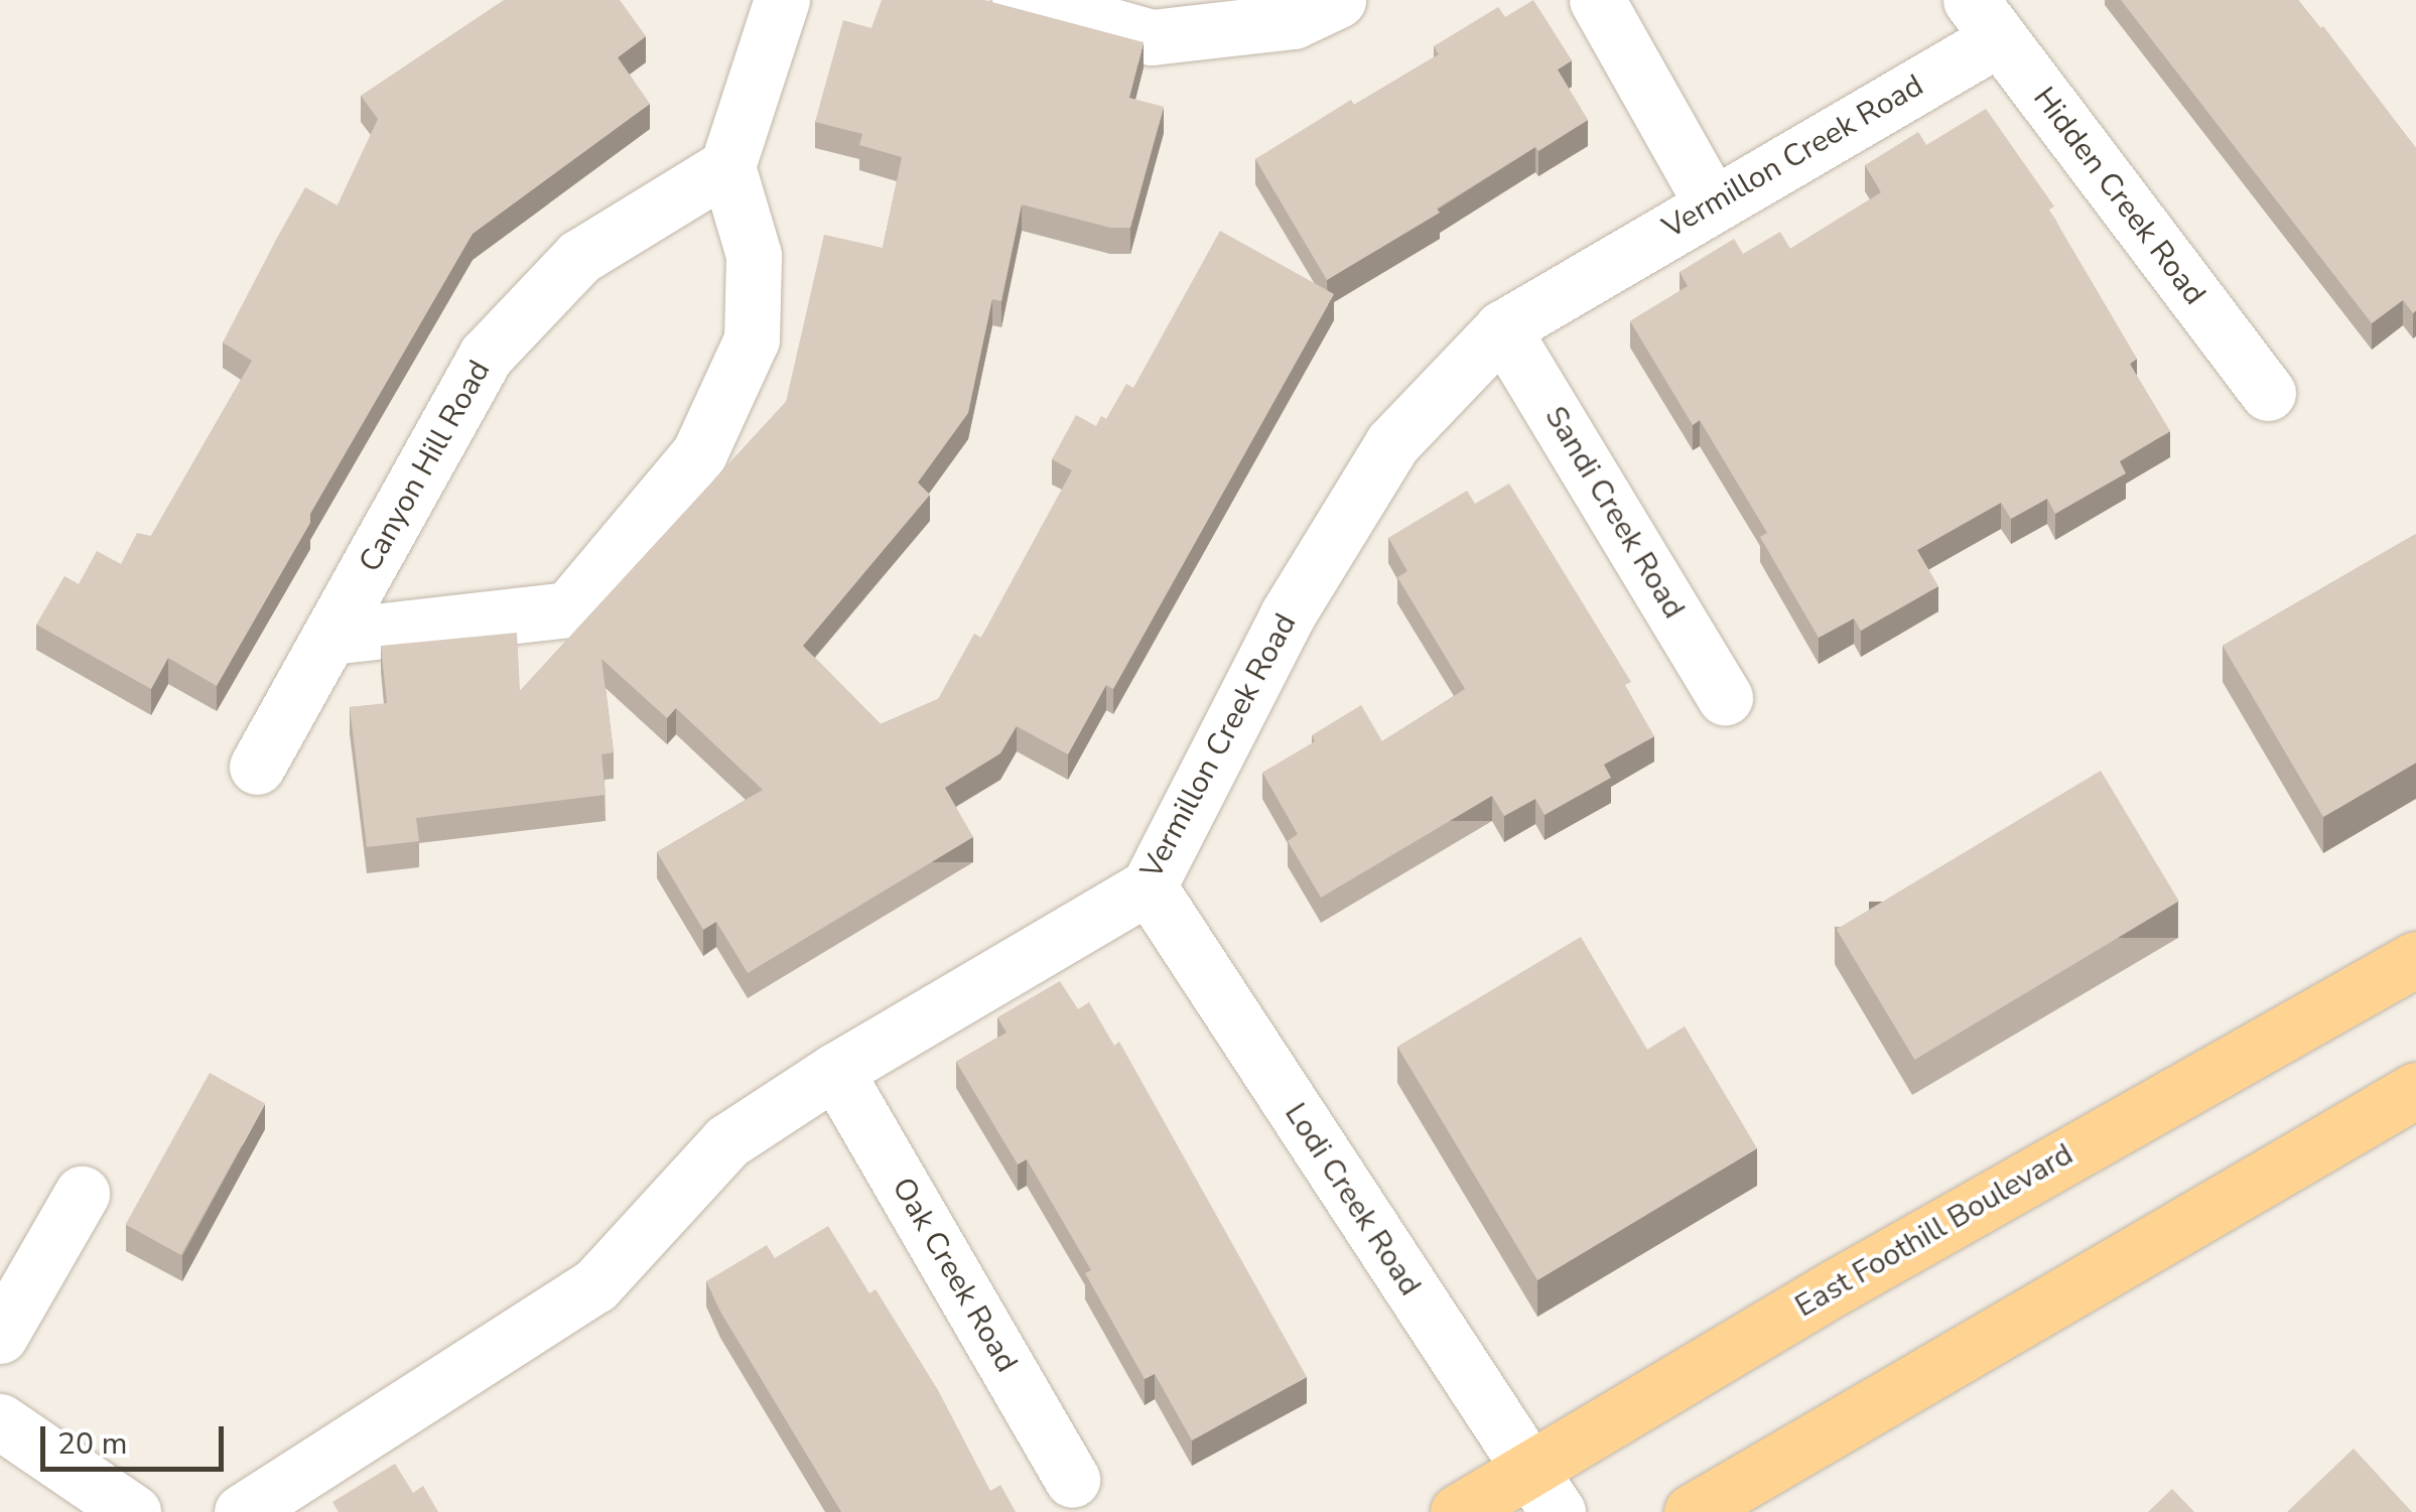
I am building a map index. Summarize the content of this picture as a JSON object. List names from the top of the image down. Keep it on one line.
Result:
{"streets":{"main road":["East Foothill Boulevard"],"street":["Vermillon Creek Road","Hidden Creek Road","Canyon Hill Road","Sandi Creek Road","Lodi Creek Road","Oak Creek Road"]},"crossings":[["Vermillon Creek Road","Hidden Creek Road"],["Vermillon Creek Road","Sandi Creek Road"],["Vermillon Creek Road","Lodi Creek Road"],["Vermillon Creek Road","Oak Creek Road"],["Lodi Creek Road","East Foothill Boulevard"]],"scale_bar":"20 m"}
